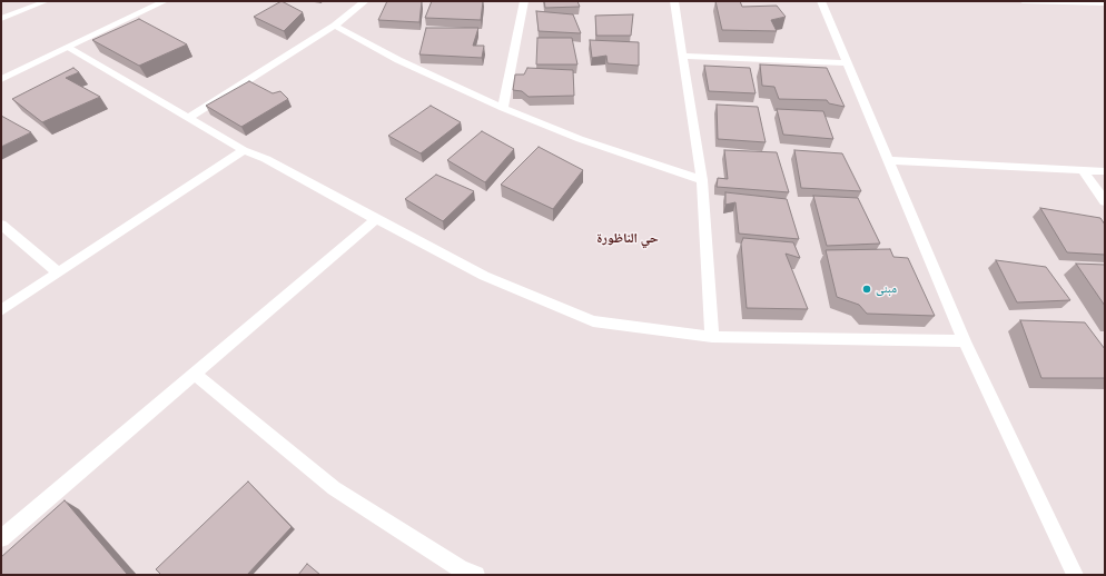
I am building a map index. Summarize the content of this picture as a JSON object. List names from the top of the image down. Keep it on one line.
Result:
{"districts":["حي الناظورة"],"places":["مبنى"]}
